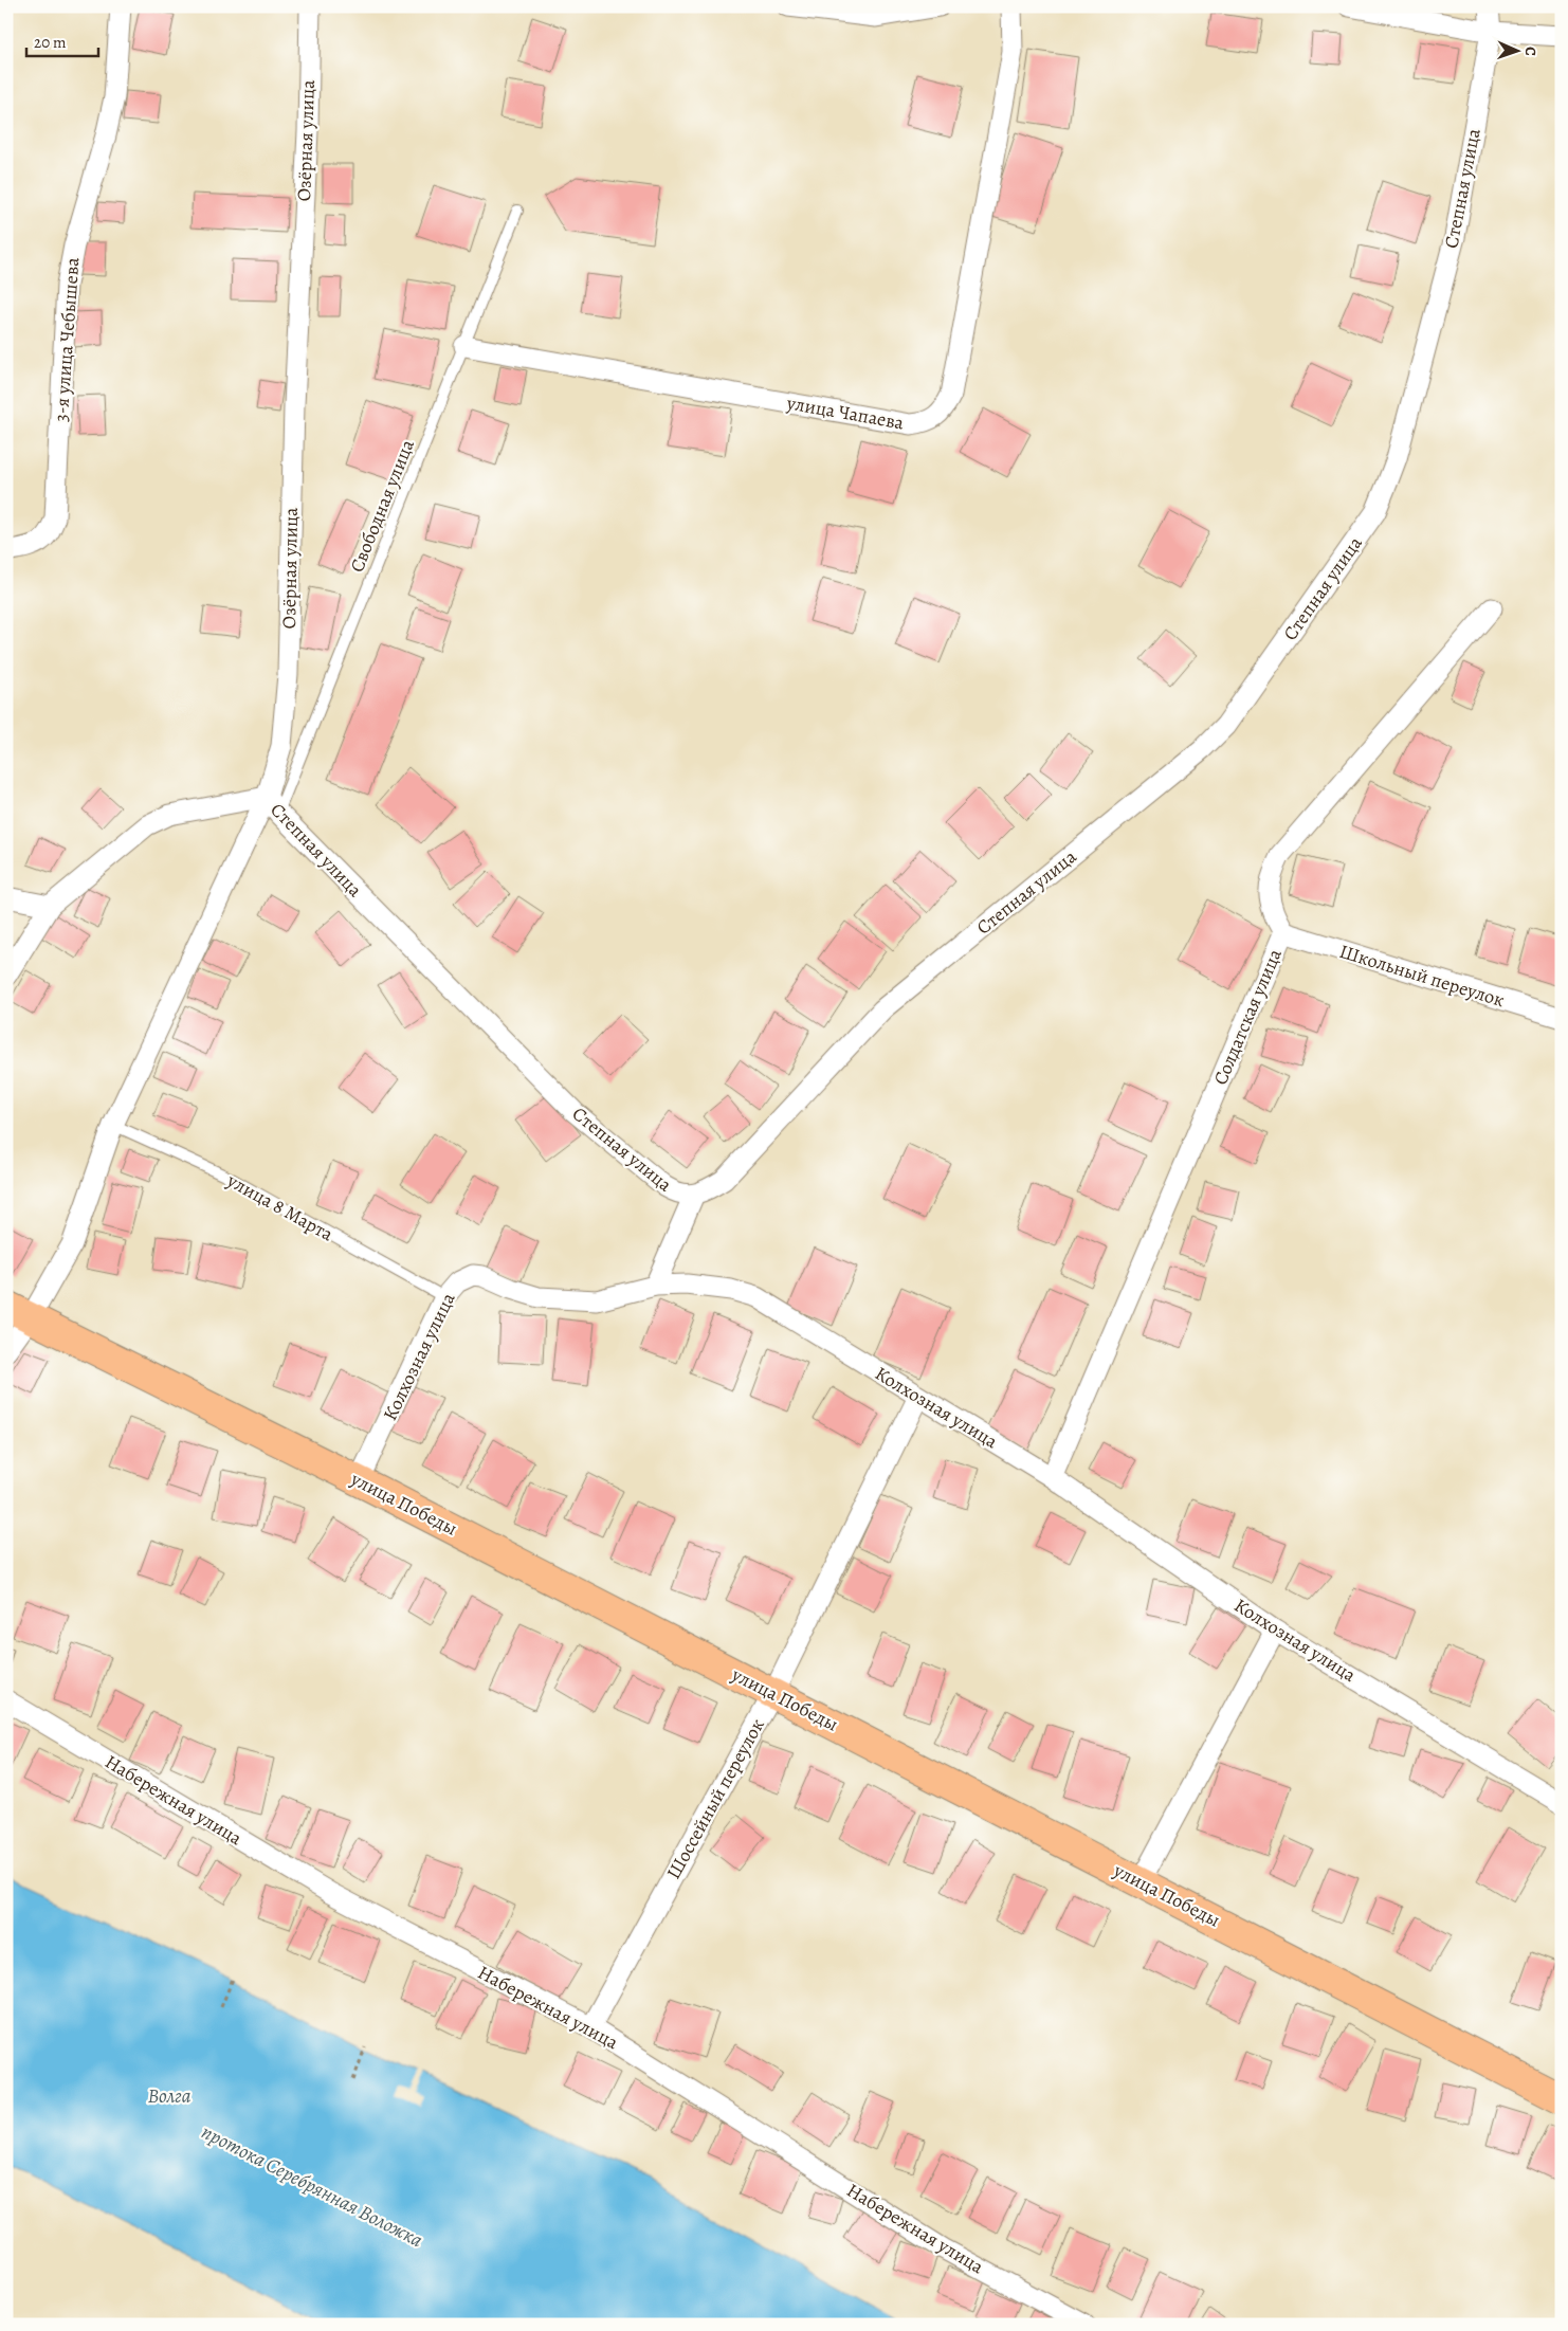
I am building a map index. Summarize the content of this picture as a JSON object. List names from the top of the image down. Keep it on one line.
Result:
{"streets":{"main road":["улица Победы"],"street":["Озёрная улица","Степная улица","3-я улица Чебышева","улица Чапаева","Школьный переулок","Солдатская улица","Колхозная улица","Шоссейный переулок","Набережная улица"],"lane":["Свободная улица","улица 8 Марта"]},"crossings":[["Озёрная улица","Степная улица"],["Озёрная улица","Свободная улица"],["Степная улица","Свободная улица"],["улица Чапаева","Свободная улица"],["Школьный переулок","Солдатская улица"],["Солдатская улица","Колхозная улица"],["улица 8 Марта","Колхозная улица"],["Колхозная улица","улица Победы"],["Колхозная улица","Шоссейный переулок"],["улица Победы","Шоссейный переулок"],["Шоссейный переулок","Набережная улица"]],"water":["Волга","протока Серебрянная Воложка"],"scale_bar":"20 m","north":"right"}
